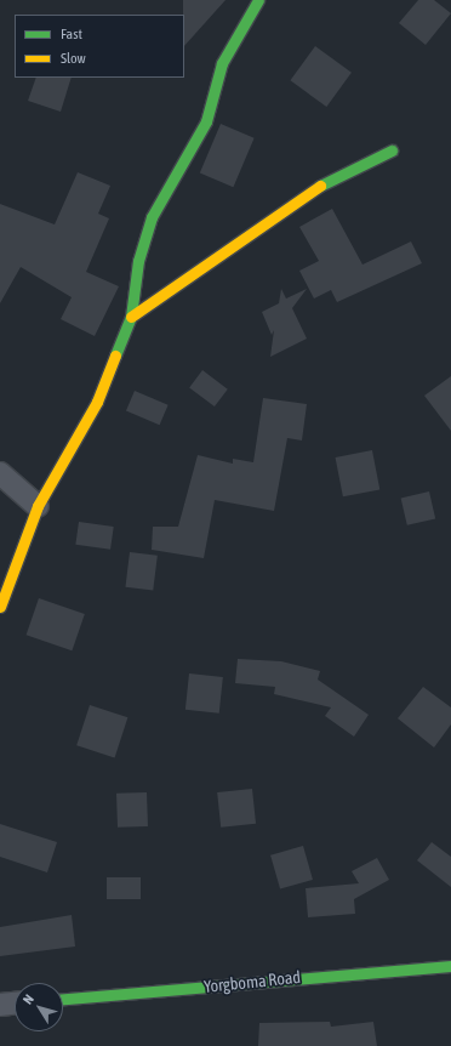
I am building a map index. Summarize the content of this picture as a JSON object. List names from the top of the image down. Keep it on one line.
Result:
{"streets":{"street":["Yorgboma Road"]},"legend":["Fast","Slow"],"north":"top left"}
